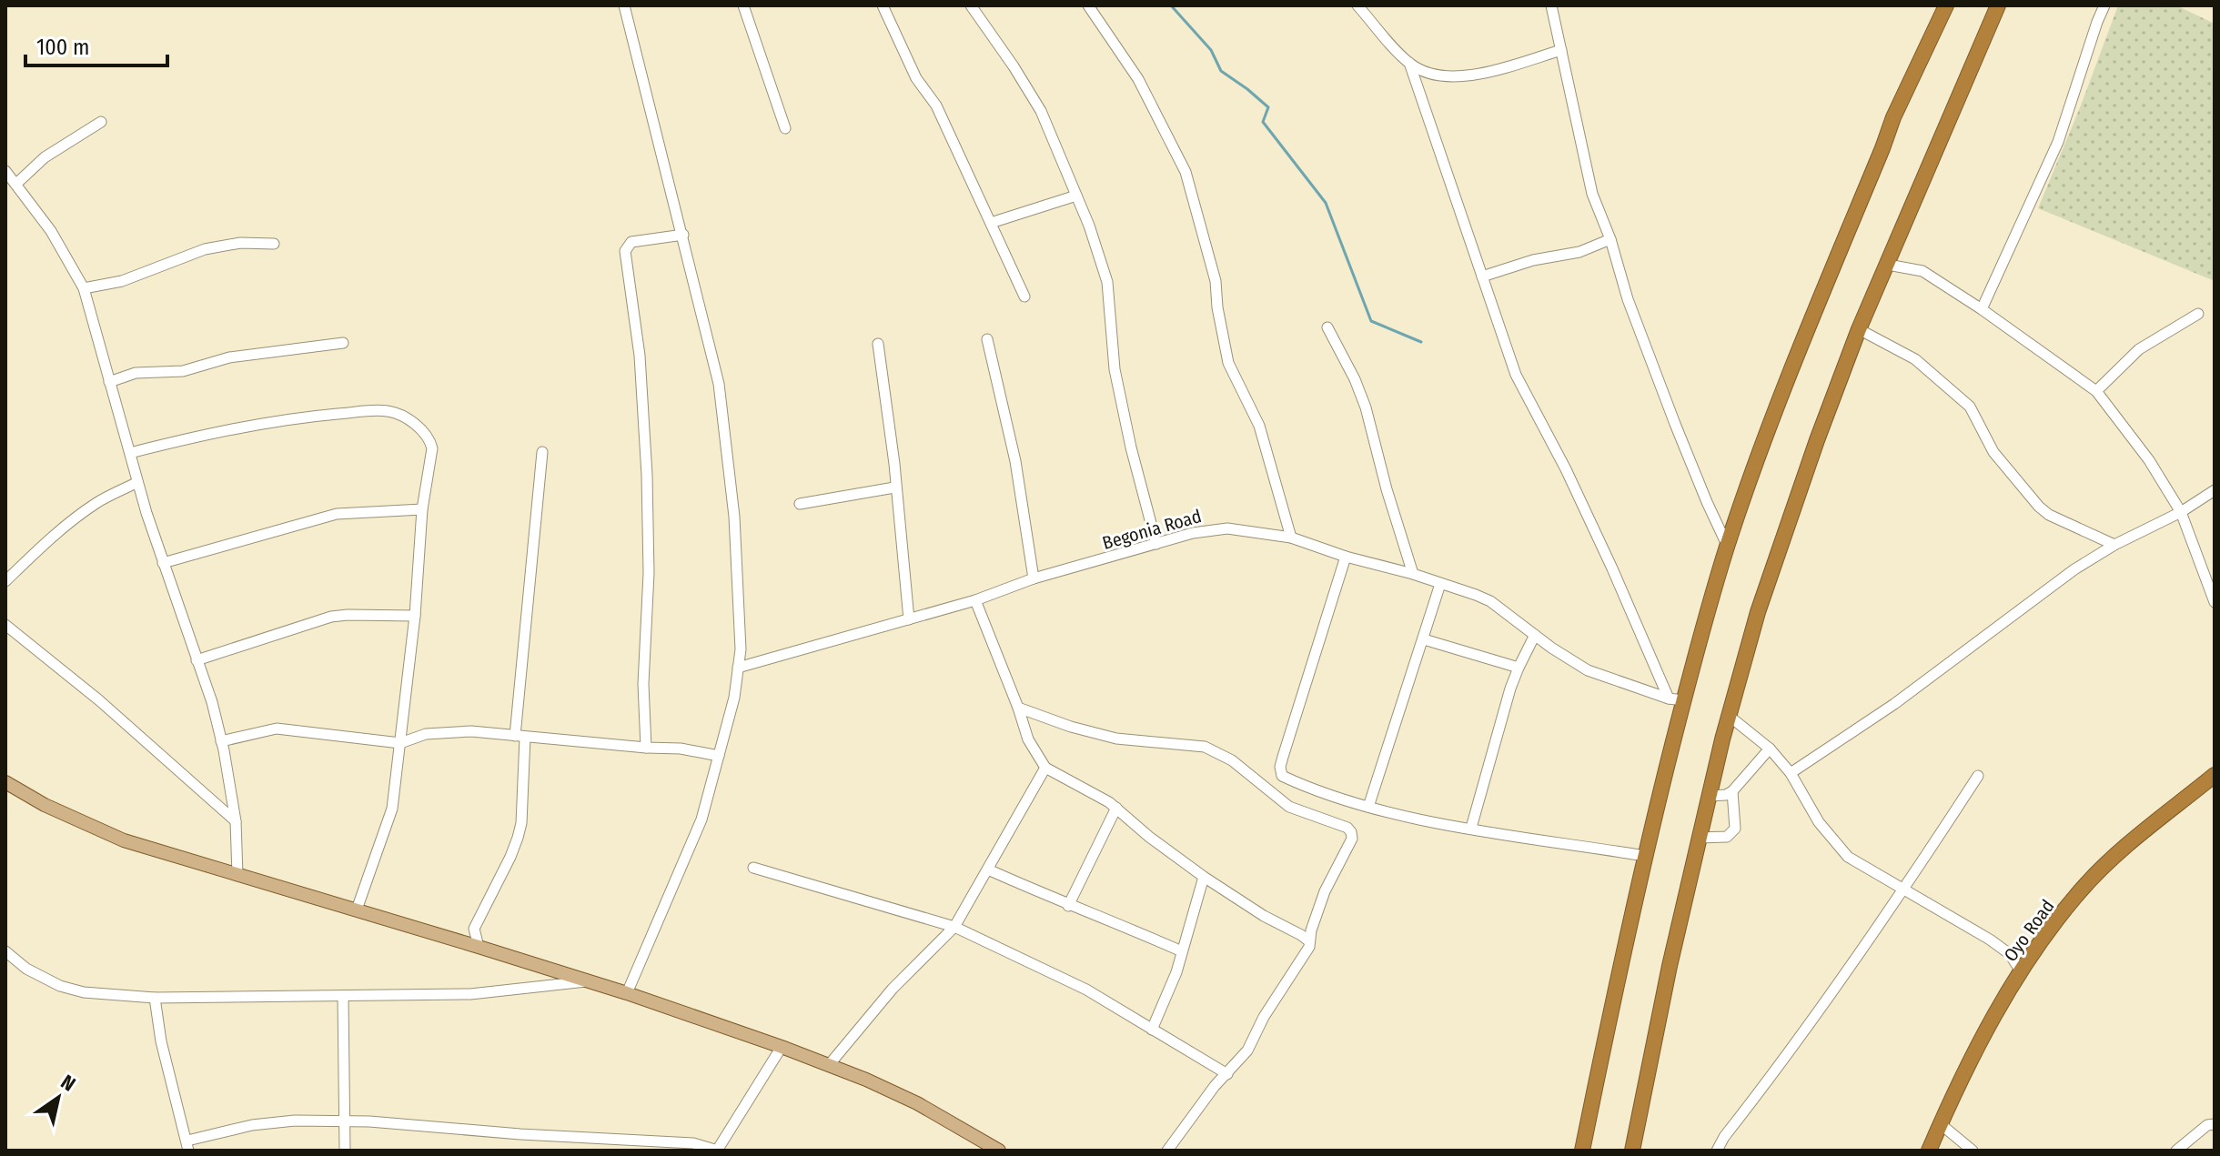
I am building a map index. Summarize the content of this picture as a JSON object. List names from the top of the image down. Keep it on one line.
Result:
{"streets":{"highway":["Oyo Road"],"street":["Begonia Road"]},"scale_bar":"100 m","north":"top right"}
